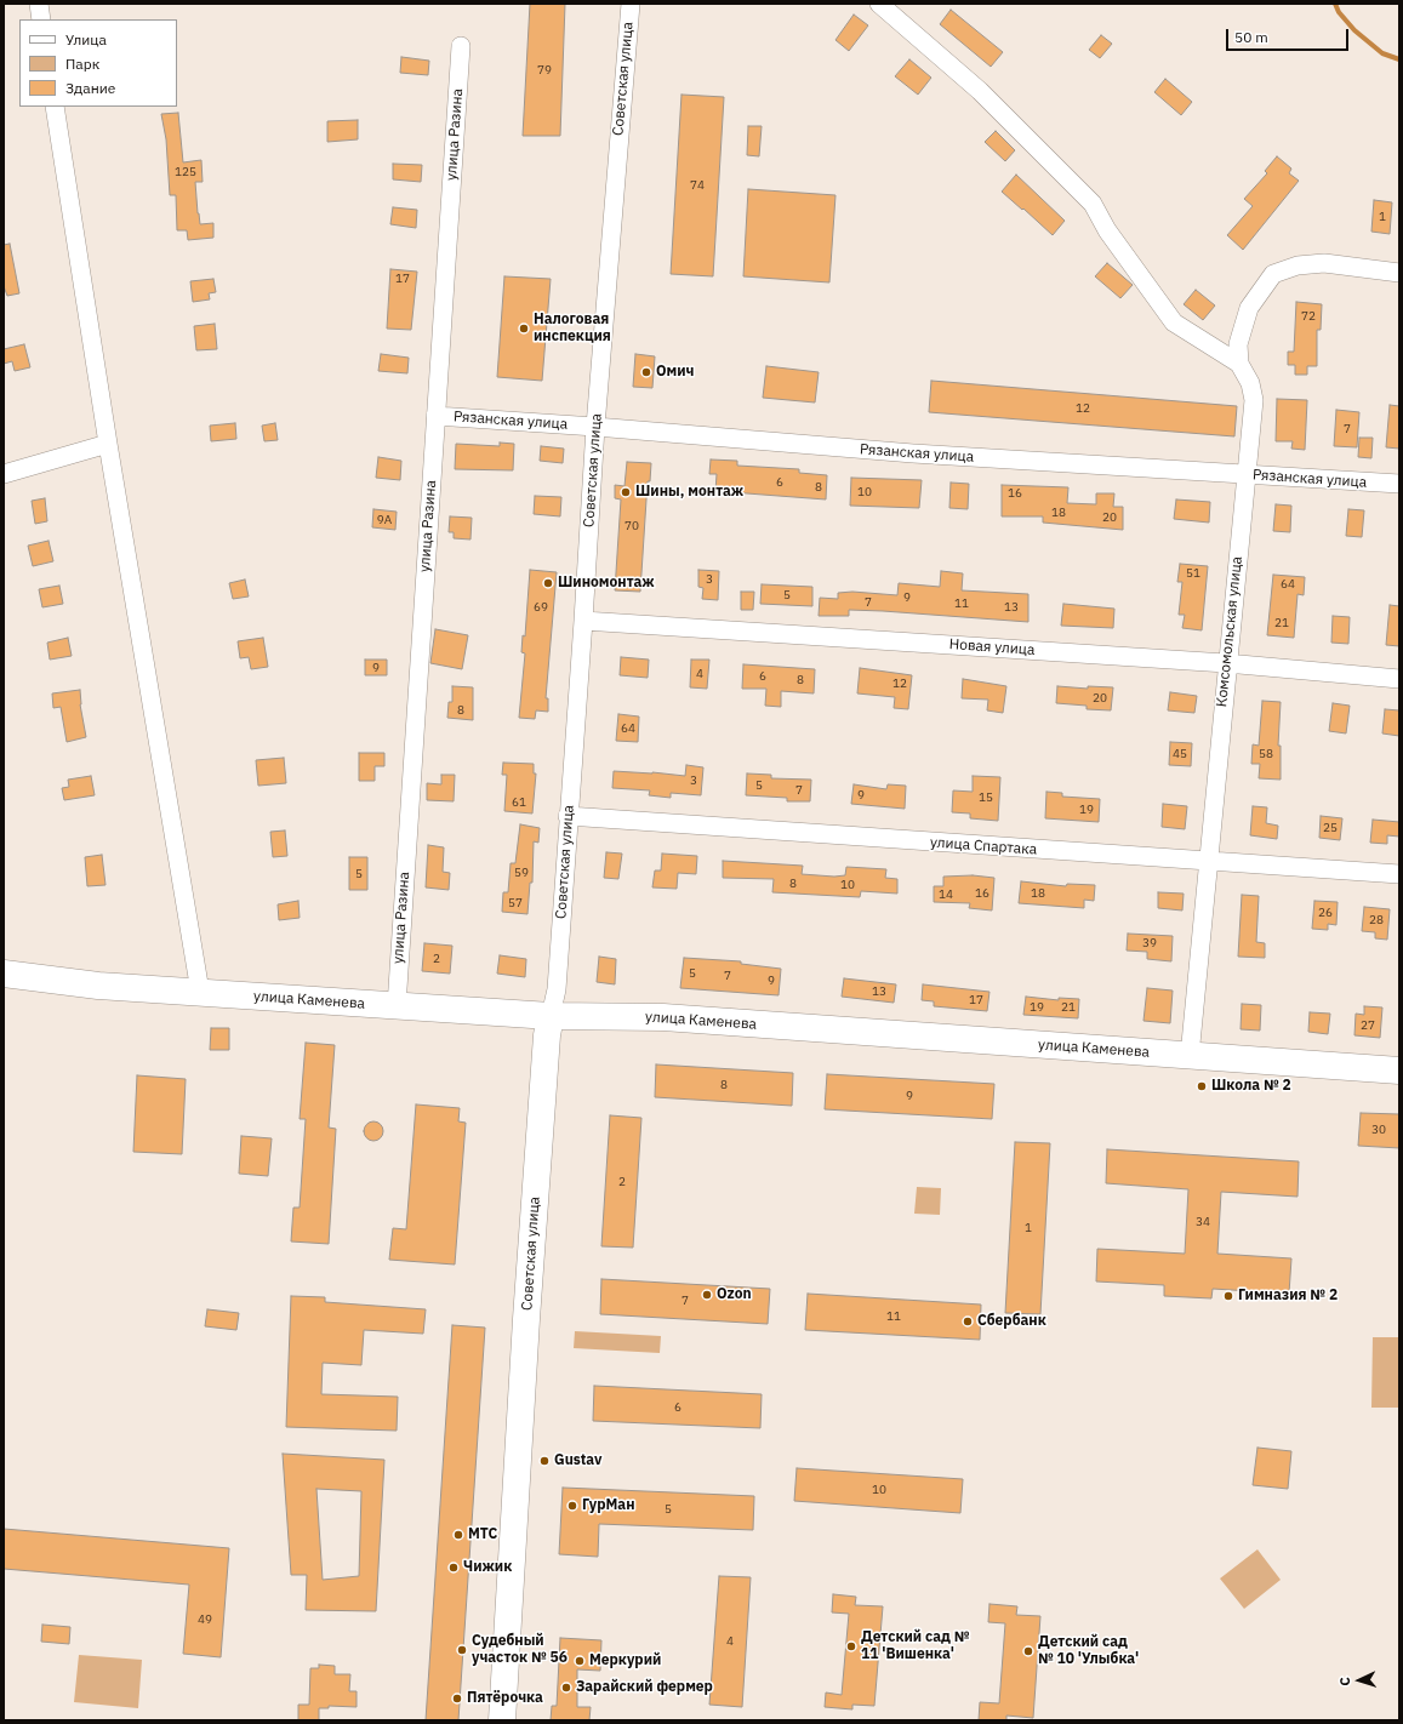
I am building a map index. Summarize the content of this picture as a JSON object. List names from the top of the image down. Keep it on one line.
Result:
{"streets":{"main road":["Советская улица","улица Каменева"],"street":["улица Разина","Рязанская улица","Комсомольская улица","Новая улица","улица Спартака"]},"crossings":[["Советская улица","Рязанская улица"],["Советская улица","Новая улица"],["Советская улица","улица Спартака"],["Советская улица","улица Каменева"],["улица Разина","Рязанская улица"],["улица Разина","улица Каменева"],["Рязанская улица","Комсомольская улица"],["Комсомольская улица","Новая улица"],["Комсомольская улица","улица Спартака"],["Комсомольская улица","улица Каменева"]],"places":["Налоговая инспекция","Омич","Шины, монтаж","Шиномонтаж","Школа № 2","Ozon","Гимназия № 2","Сбербанк","Gustav","ГурМан","МТС","Чижик","Детский сад № 11 'Вишенка'","Судебный участок № 56","Детский сад № 10 'Улыбка'","Меркурий","Зарайский фермер","Пятёрочка"],"house_numbers":["79","125","74","1","17","72","12","7","6","8","10","16","18","20","9А","70","51","3","64","5","9","7","11","69","13","21","9","4","6","8","12","20","8","64","45","58","3","5","7","9","15","61","19","25","59","5","8","10","16","18","14","57","26","28","39","2","5","7","9","13","17","19","21","27","8","9","30","2","34","1","7","11","6","10","5","49","4"],"legend":["Улица","Парк","Здание"],"scale_bar":"50 m","north":"left"}
